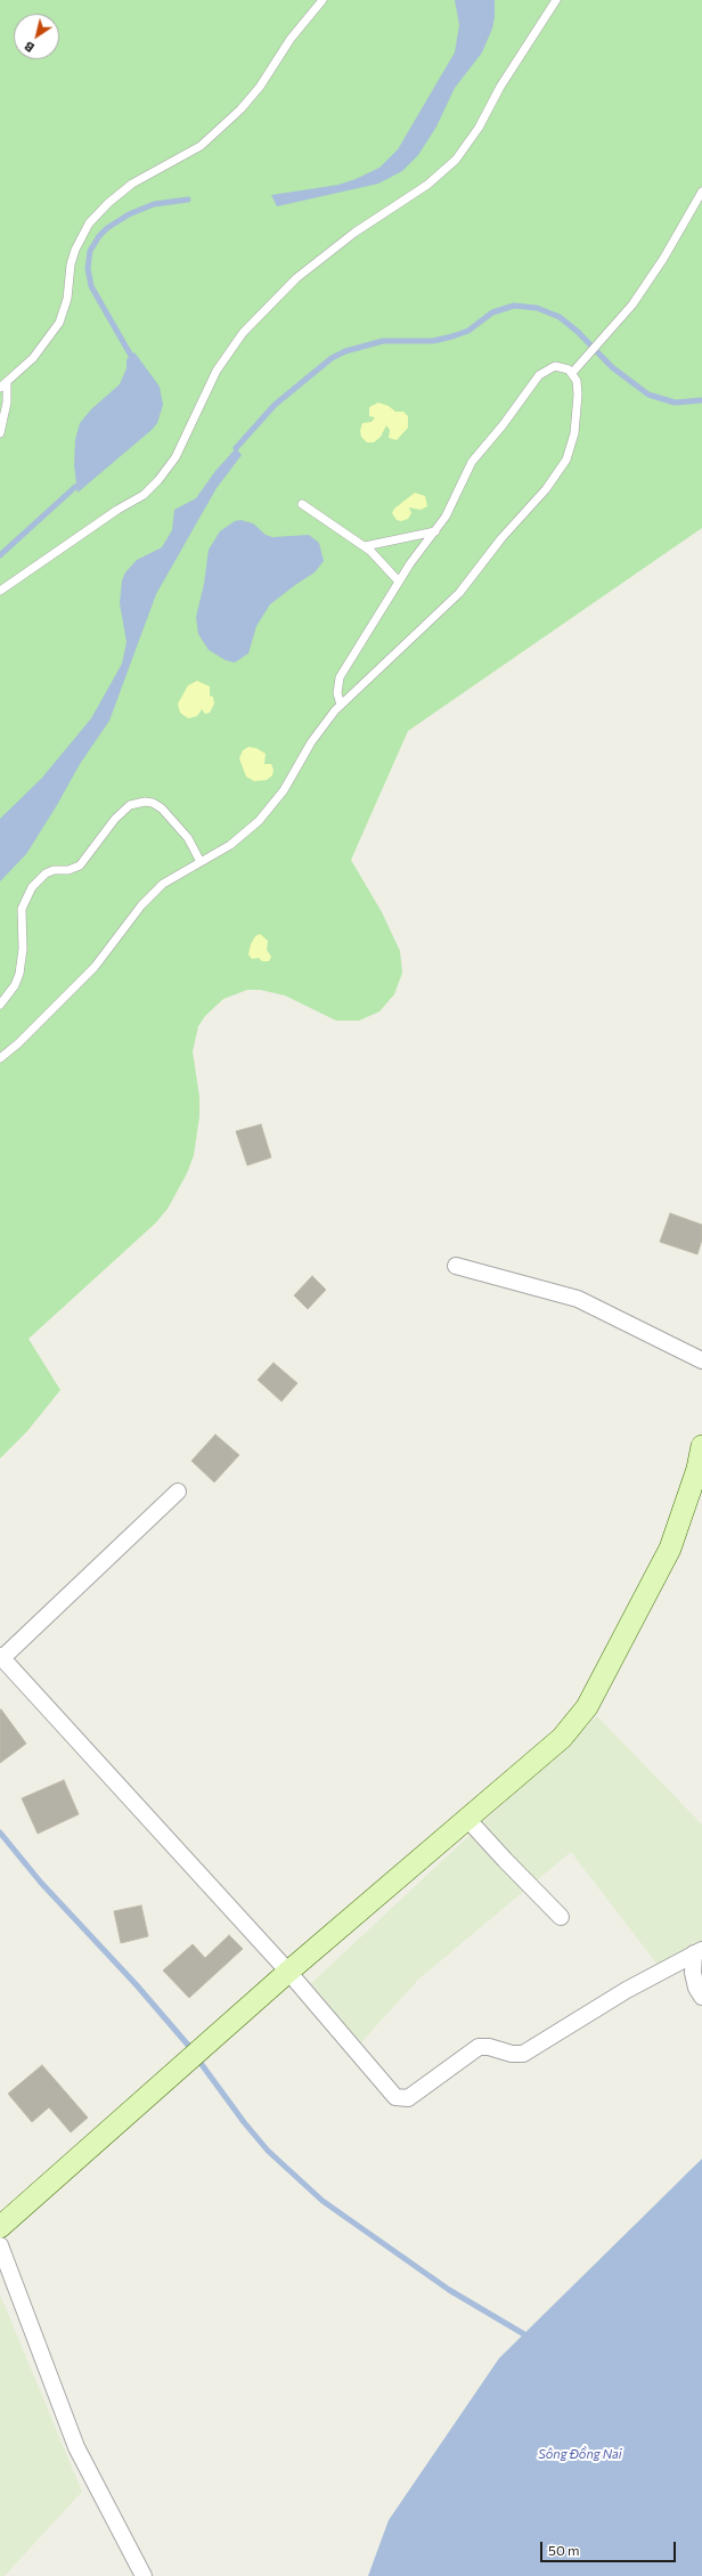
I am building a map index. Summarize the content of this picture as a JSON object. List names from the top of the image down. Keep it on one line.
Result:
{"water":["Sông Đồng Nai"],"scale_bar":"50 m","north":"bottom left"}
